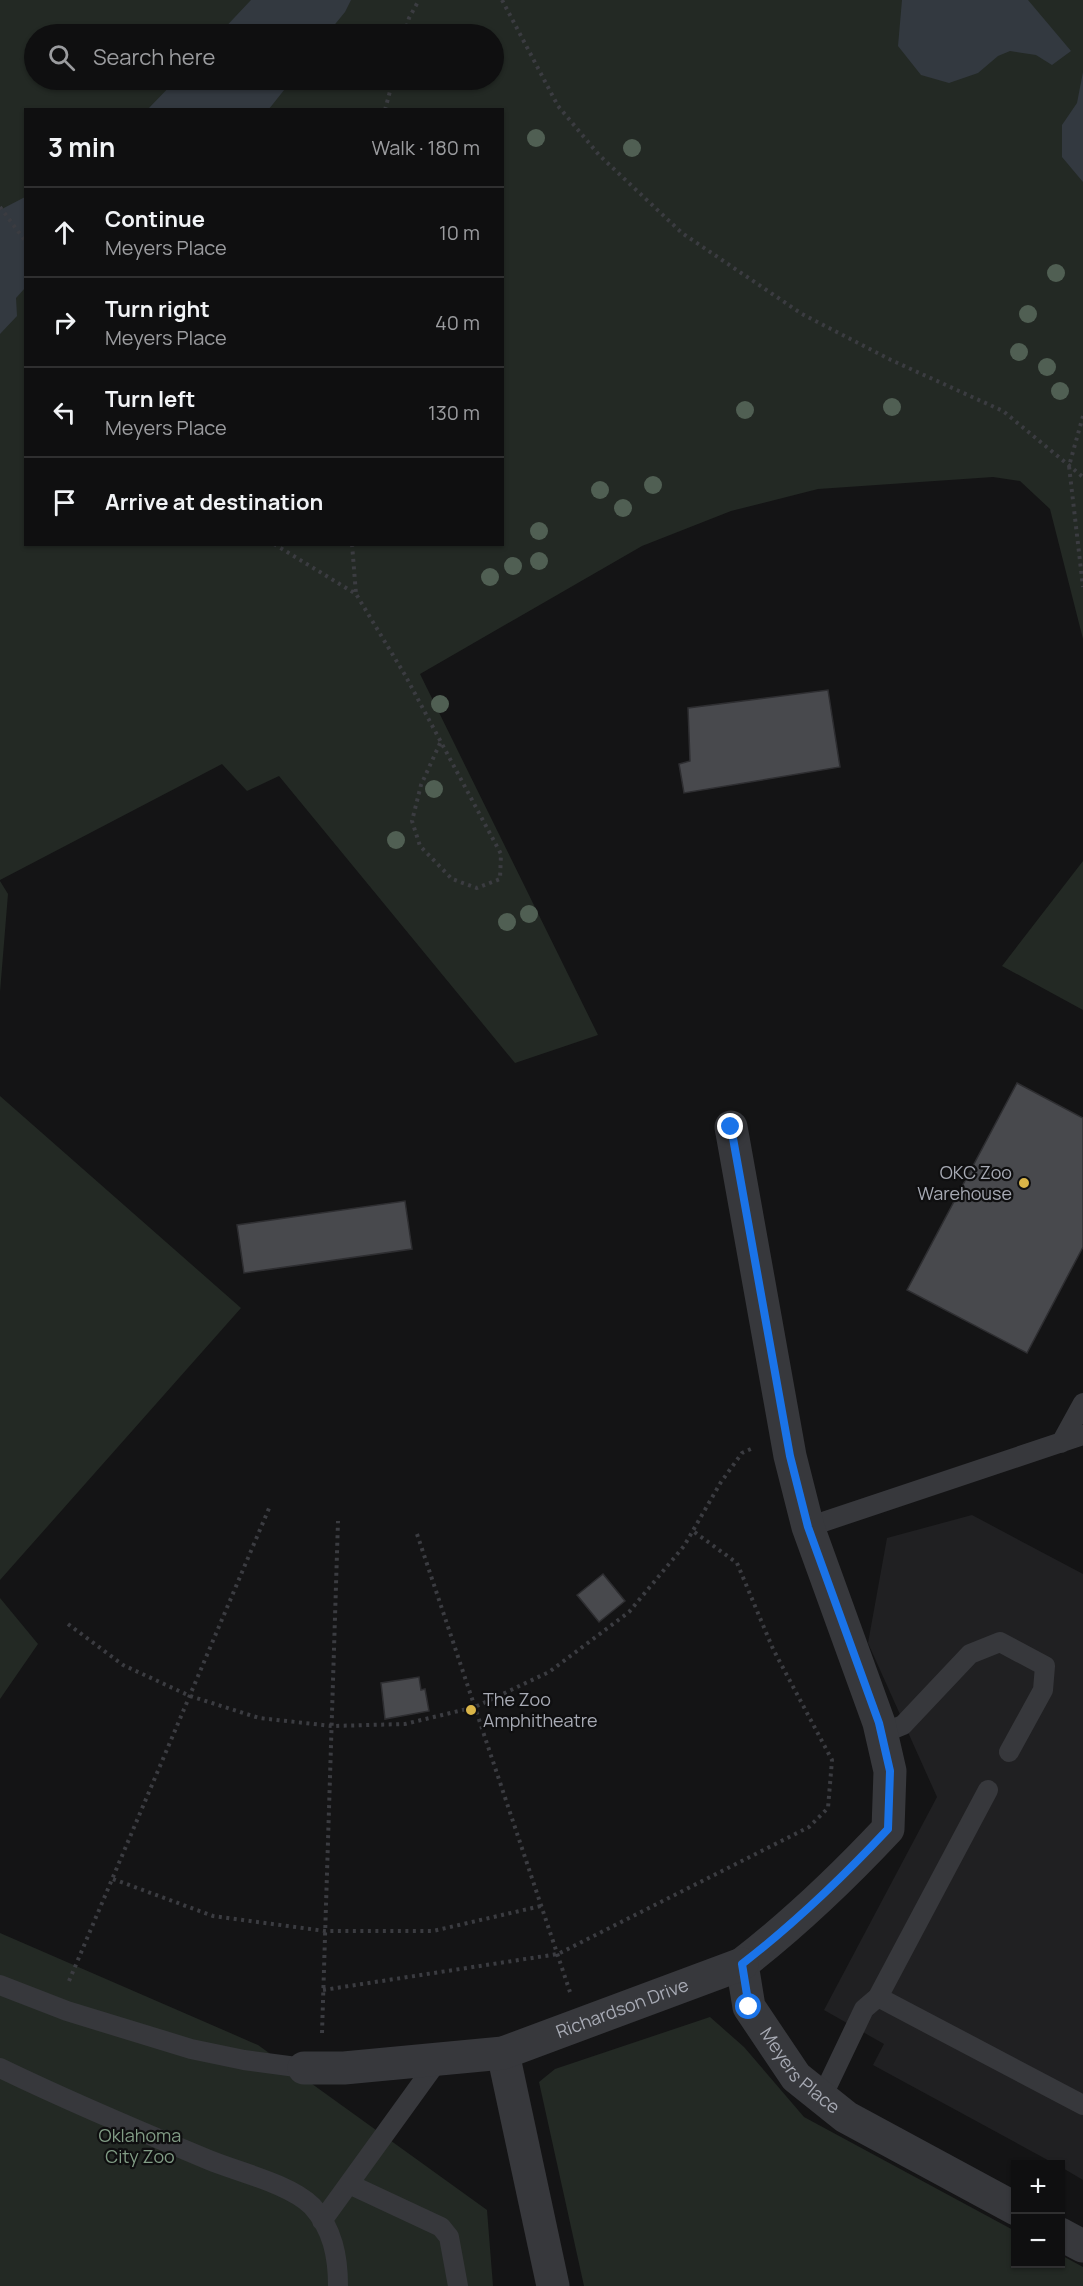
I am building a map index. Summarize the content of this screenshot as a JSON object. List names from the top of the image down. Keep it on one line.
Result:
{"streets":{"street":["Richardson Drive","Meyers Place"]},"crossings":[["Richardson Drive","Meyers Place"]],"parks":["Oklahoma City Zoo"],"places":["OKC Zoo Warehouse","The Zoo Amphitheatre"],"page":{"search":"Search here","heading":["3 min","Walk · 180 m"],"list":[["Continue","Meyers Place","10 m"],["Turn right","Meyers Place","40 m"],["Turn left","Meyers Place","130 m"],"Arrive at destination"],"map_buttons":["+","−"]}}
